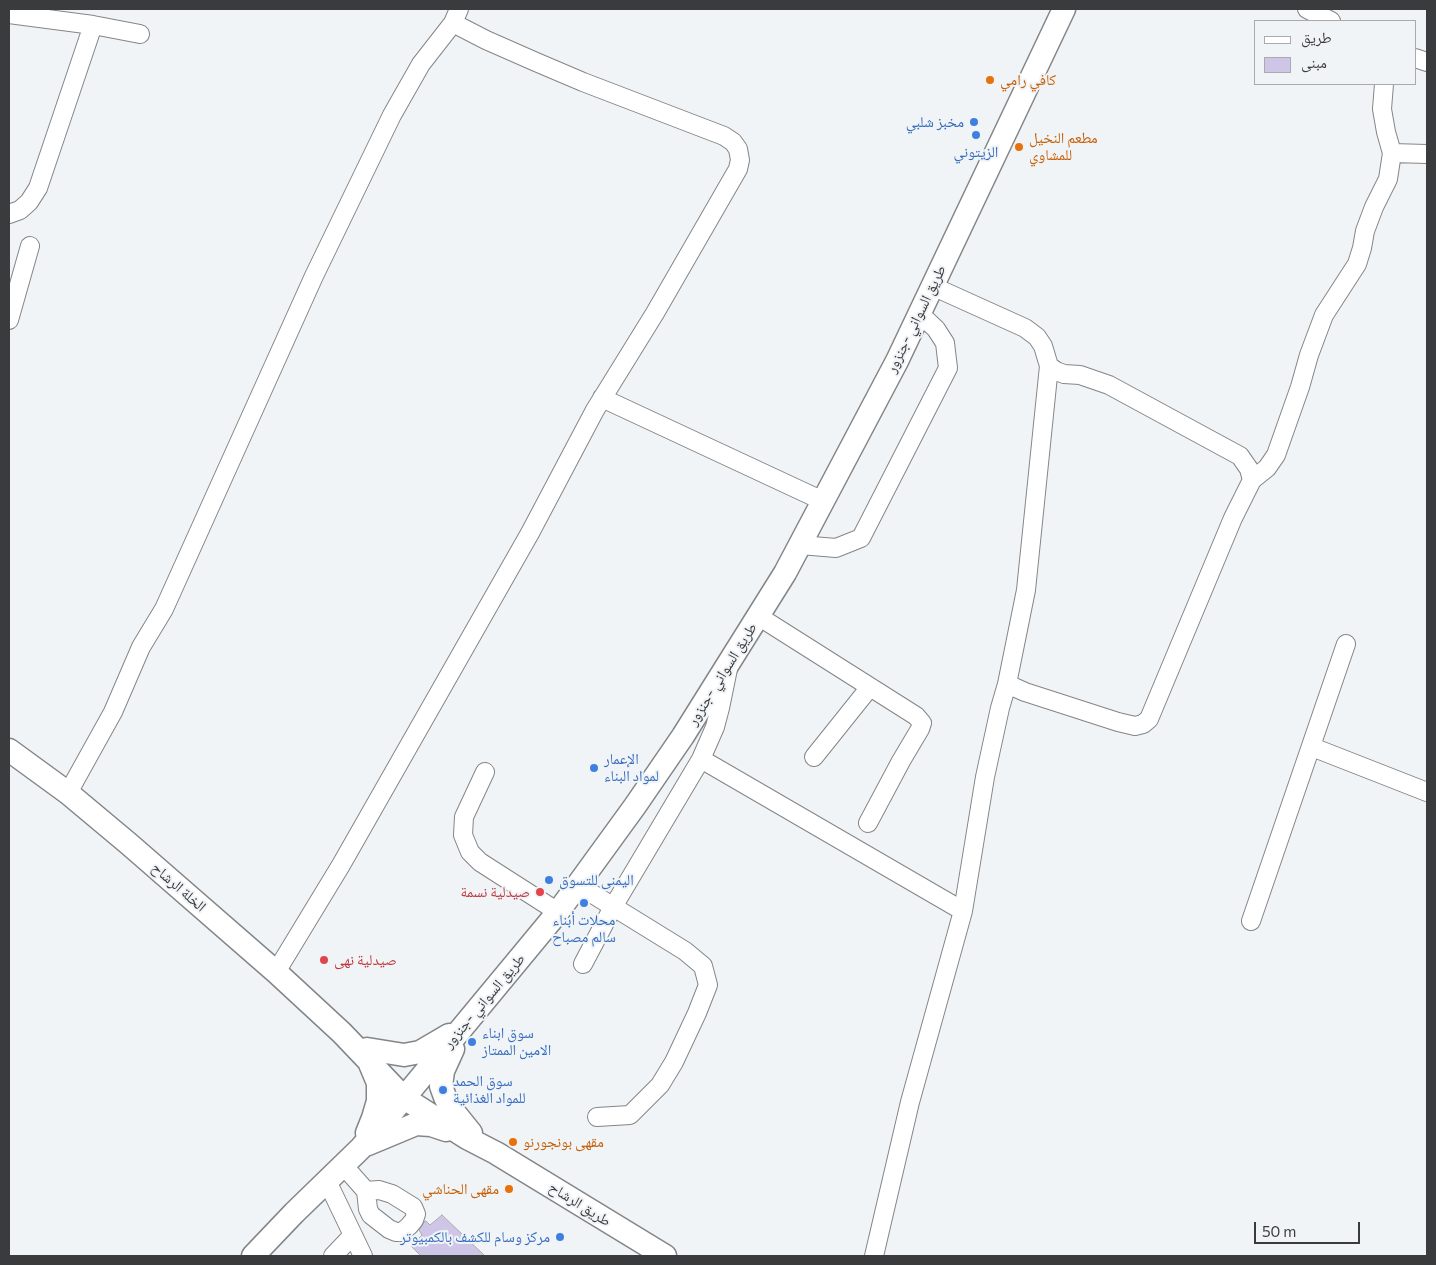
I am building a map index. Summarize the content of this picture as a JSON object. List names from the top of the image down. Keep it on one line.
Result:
{"streets":{"main road":["طريق السواني -جنزور","الخلة الرشاح","طريق الرشاح"]},"crossings":[["طريق السواني -جنزور","الخلة الرشاح"],["طريق السواني -جنزور","طريق الرشاح"],["الخلة الرشاح","طريق الرشاح"]],"places":["كافي رامي","مخبز شلبي","الزيتوني","مطعم النخيل للمشاوي","الإعمار لمواد البناء","اليمنى للتسوق","صيدلية نسمة","محلات أبناء سالم مصباح","صيدلية نهى","سوق ابناء الامين الممتاز","سوق الحمد للمواد الغذائية","مقهى بونجورنو","مقهى الحناشي","مركز وسام للكشف بالكمبيوتر"],"legend":["طريق","مبنى"],"scale_bar":"50 m"}
